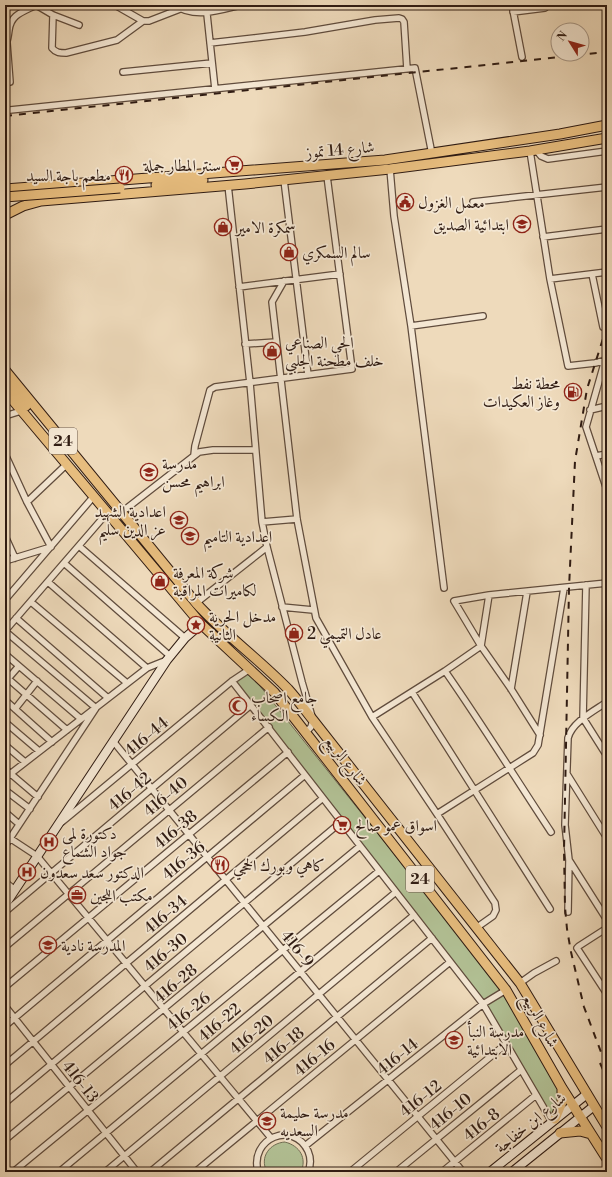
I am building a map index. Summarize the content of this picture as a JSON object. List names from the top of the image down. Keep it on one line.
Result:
{"streets":{"main road":["شارع 14 تموز","24","شارع الربيع"],"street":["416-44","416-42","416-40","416-38","416-36","416-34","416-9","416-30","416-28","416-26","416-22","416-20","416-18","416-14","416-16","416-13","416-12","416-10","شارع ابن خفاجة","416-8"]},"crossings":[["416-44","شارع الربيع"],["416-44","416-9"],["شارع الربيع","416-14"],["شارع الربيع","شارع ابن خفاجة"],["416-42","416-9"],["416-40","416-9"],["416-38","416-9"],["416-36","416-9"],["416-36","416-13"],["416-34","416-9"],["416-34","416-13"],["416-9","416-30"],["416-9","416-28"],["416-9","416-26"],["416-9","416-22"],["416-9","416-20"],["416-9","416-18"],["416-9","416-14"],["416-9","416-16"],["416-9","416-12"],["416-9","416-10"],["416-9","416-8"],["416-30","416-13"],["416-28","416-13"],["416-26","416-13"],["416-22","416-13"],["416-20","416-13"]],"places":{"supermarket":["سنتر المطار جملة","اسواق عمو صالح"],"restaurant":["مطعم باجة السيد","كاهي وبورك الحجي"],"public building":["معمل الغزول"],"school or university":["ابتدائية الصديق","مدرسة ابراهيم محسن","اعدادية الشهيد عز الدين سليم","اعدادية التاميم","المدرسة نادية","مدرسة النبأ الابتدائية","مدرسة حليمة السعديه"],"shop":["سمكرة الامير","سالم السمكري","الحي الصناعي خلف مطحنة الجلبي","شركة المعرفة لكاميرات المراقبة","عادل التميمي 2"],"fuel station":["محطة نفط وغاز العكيدات"],"place":["مدخل الحرية الثانية"],"mosque":["جامع اصحاب الکساء"],"hospital":["دكتورة لمى جواد الشماع","الدكتور سعد سعدون"],"office":["مكتب اللجين"]},"north":"top left"}
